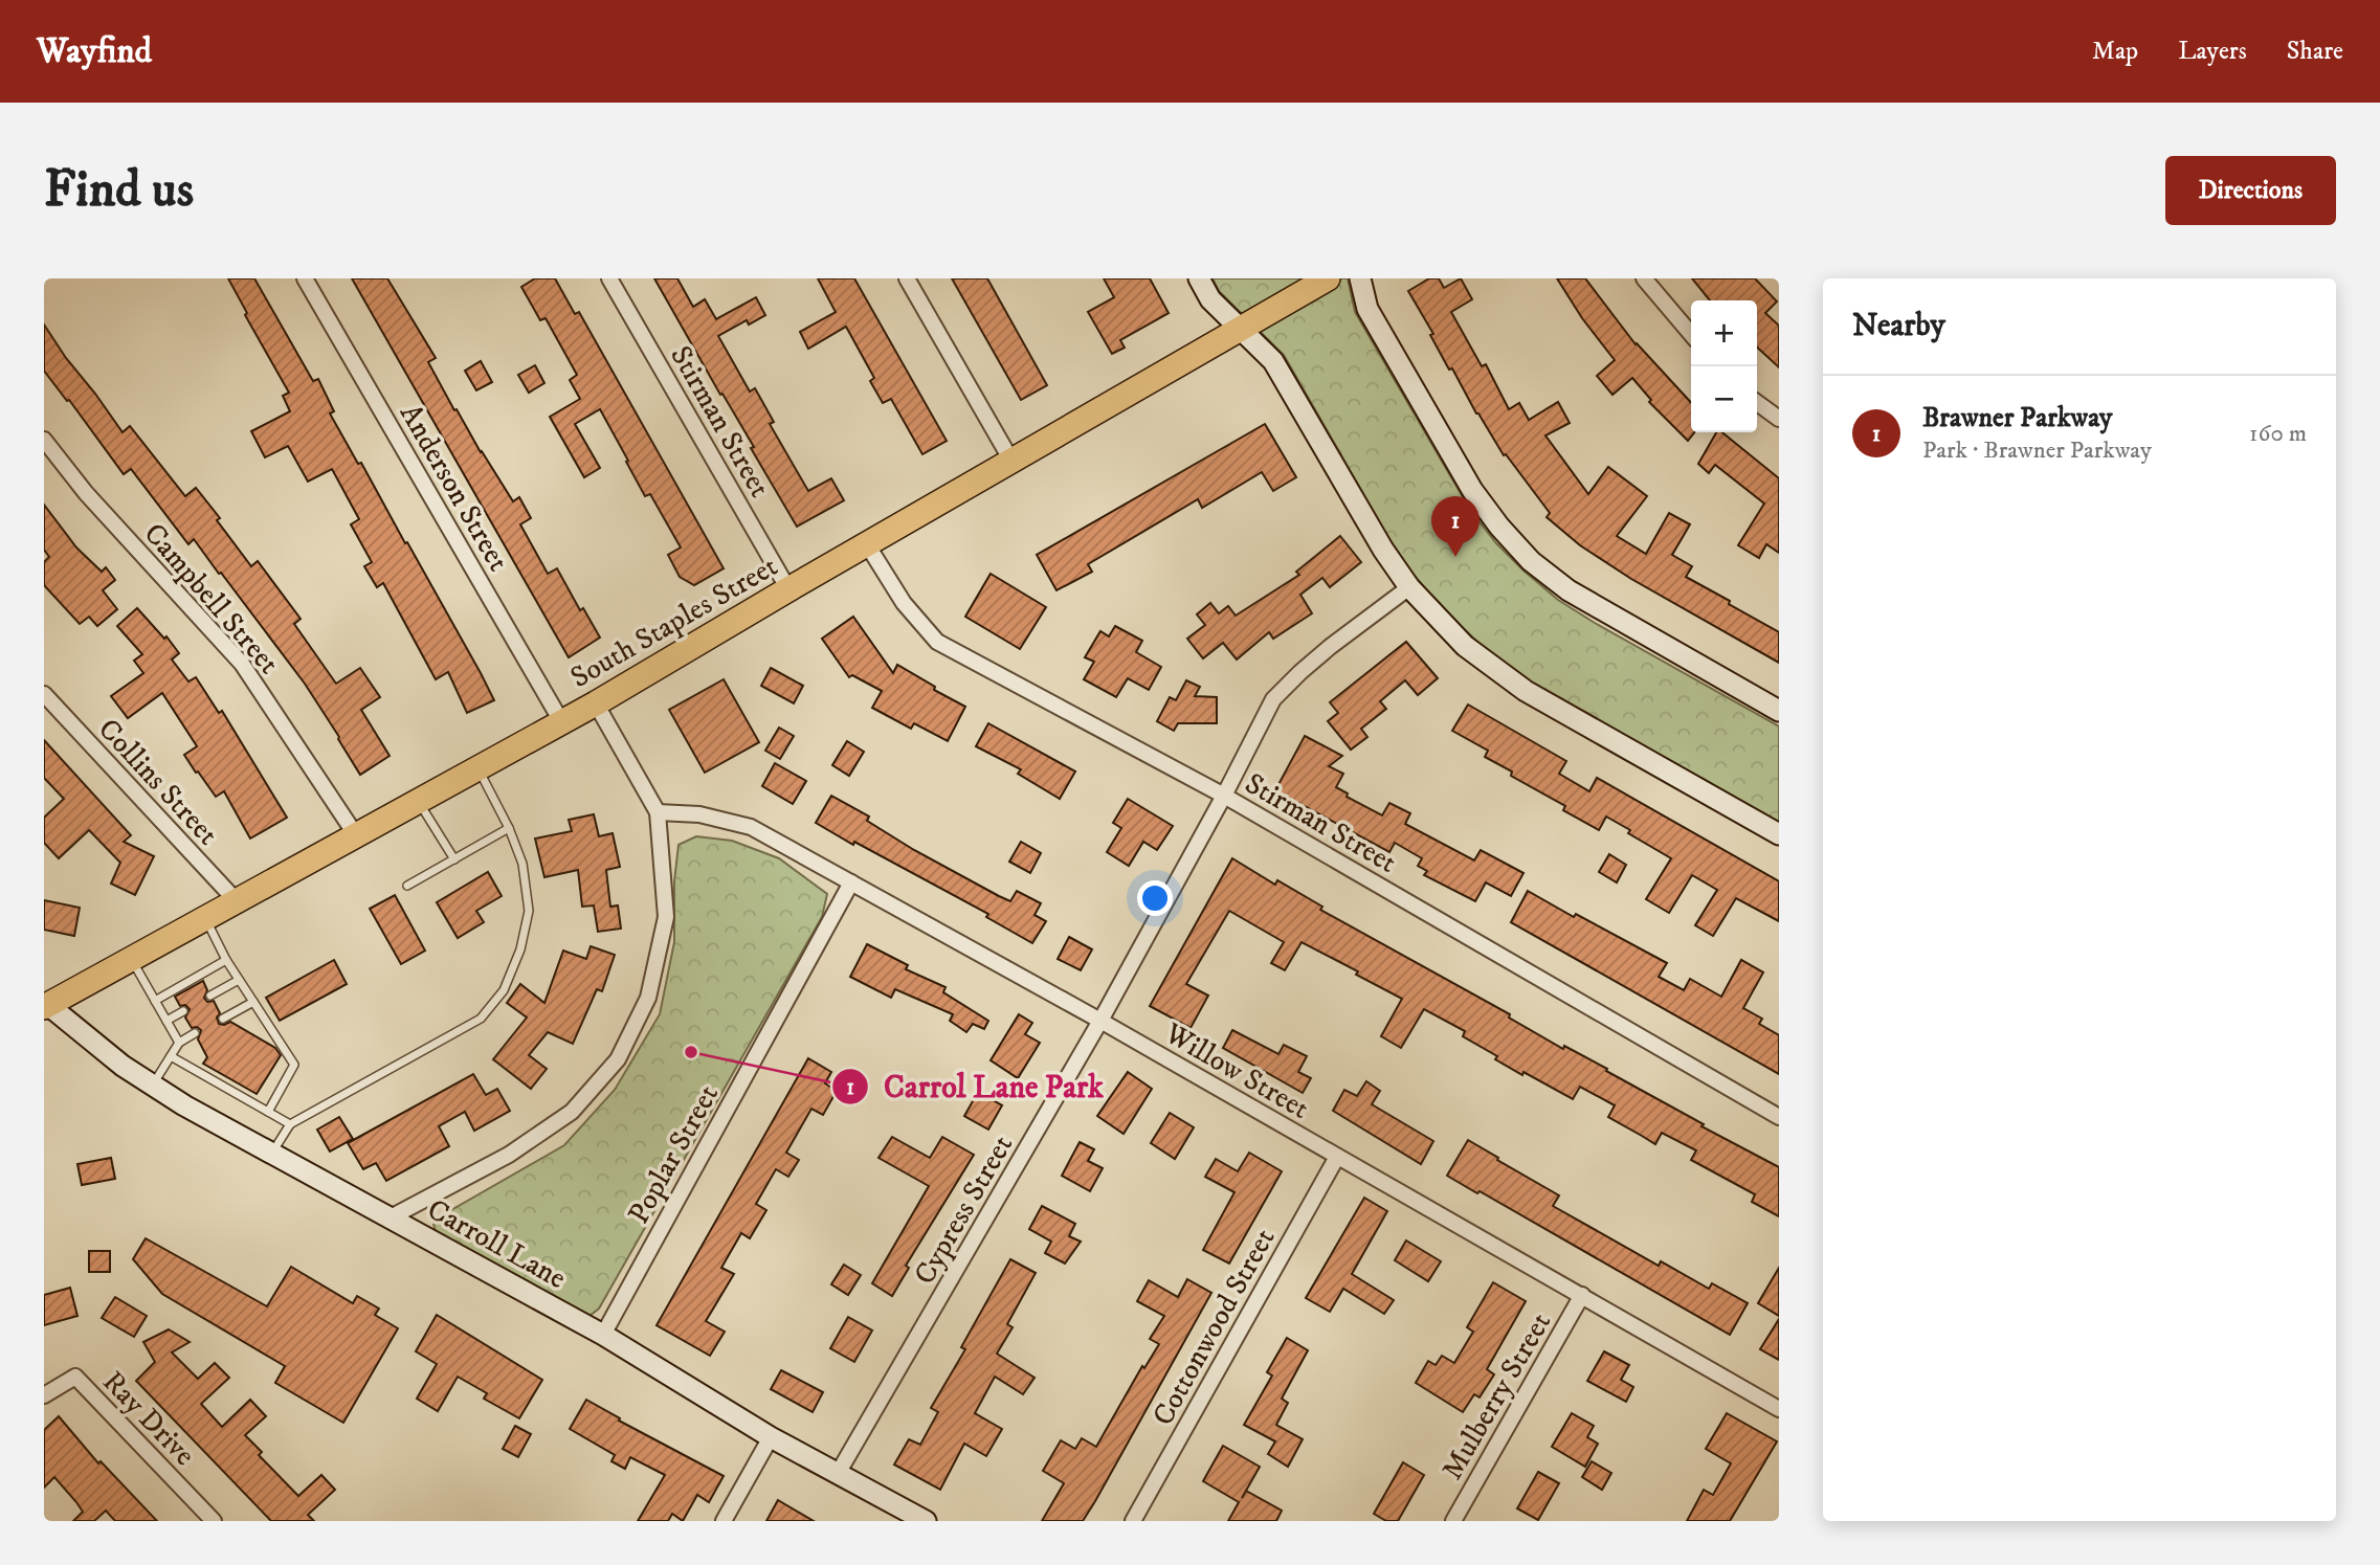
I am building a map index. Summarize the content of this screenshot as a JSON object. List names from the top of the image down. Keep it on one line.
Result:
{"streets":{"main road":["South Staples Street"],"street":["Stirman Street","Anderson Street","Campbell Street","Collins Street","Willow Street","Poplar Street","Cypress Street","Carroll Lane","Cottonwood Street","Mulberry Street","Ray Drive"]},"crossings":[["Stirman Street","South Staples Street"],["Stirman Street","Cypress Street"],["Anderson Street","South Staples Street"],["Campbell Street","South Staples Street"],["South Staples Street","Collins Street"],["South Staples Street","Carroll Lane"],["Willow Street","Poplar Street"],["Willow Street","Cypress Street"],["Willow Street","Cottonwood Street"],["Willow Street","Mulberry Street"],["Poplar Street","Carroll Lane"],["Cypress Street","Carroll Lane"]],"places":["Carrol Lane Park"],"page":{"header":"Wayfind","nav":["Map","Layers","Share"],"buttons":"Directions","title":"Find us","heading":"Nearby","map_buttons":["+","−"],"list":[{"mark":"1","name":"Brawner Parkway","note":"Park · Brawner Parkway","value":"160 m"}],"pins":"1"}}
